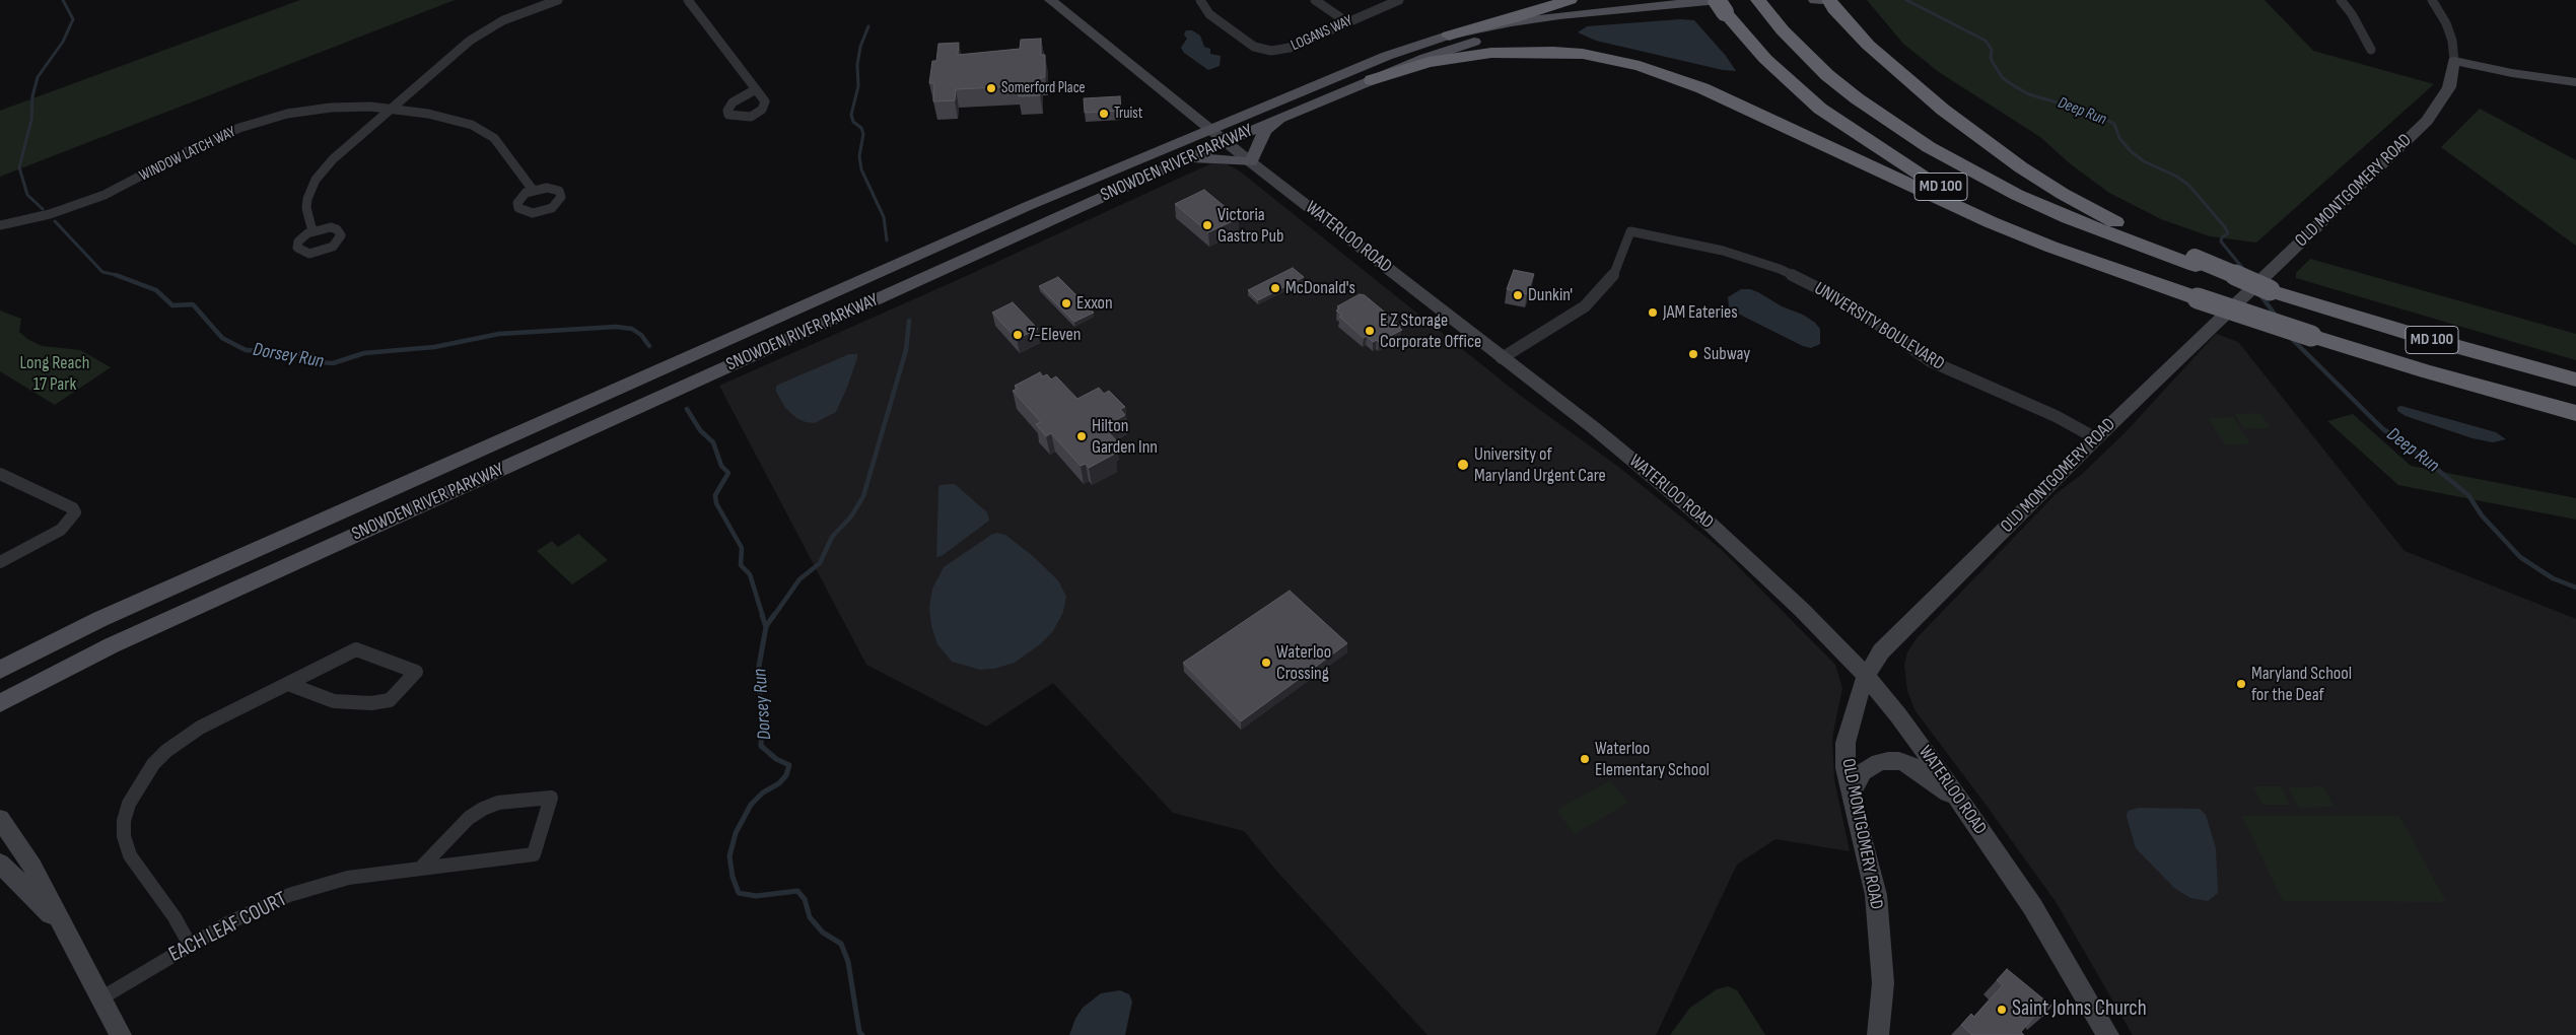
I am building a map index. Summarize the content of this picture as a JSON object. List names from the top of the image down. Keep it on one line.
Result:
{"streets":{"highway":["MD 100"],"main road":["SNOWDEN RIVER PARKWAY"],"street":["LOGANS WAY","WINDOW LATCH WAY","OLD MONTGOMERY ROAD","WATERLOO ROAD","UNIVERSITY BOULEVARD","EACH LEAF COURT"]},"crossings":[["SNOWDEN RIVER PARKWAY","MD 100"],["SNOWDEN RIVER PARKWAY","WATERLOO ROAD"],["OLD MONTGOMERY ROAD","WATERLOO ROAD"],["OLD MONTGOMERY ROAD","UNIVERSITY BOULEVARD"],["WATERLOO ROAD","UNIVERSITY BOULEVARD"]],"water":["Deep Run","Dorsey Run"],"parks":["Long Reach 17 Park"],"places":["Somerford Place","Truist","Victoria Gastro Pub","McDonald's","Dunkin'","Exxon","JAM Eateries","E Z Storage Corporate Office","7-Eleven","Subway","Hilton Garden Inn","University of Maryland Urgent Care","Waterloo Crossing","Maryland School for the Deaf","Waterloo Elementary School","Saint Johns Church"]}
